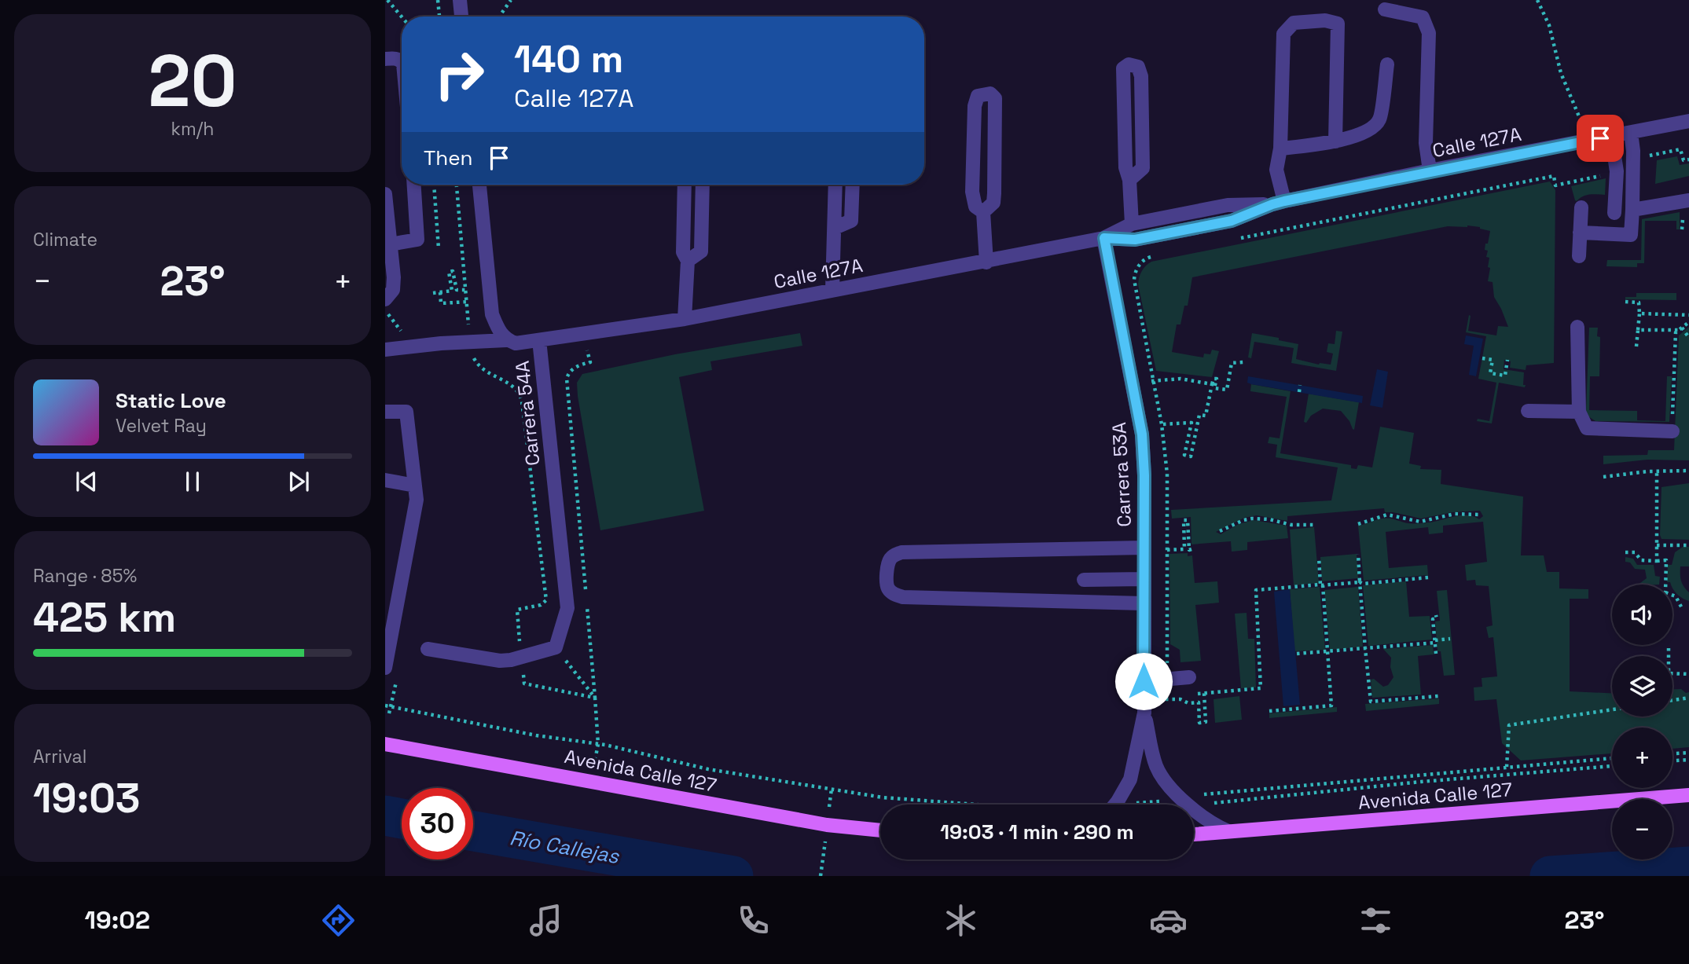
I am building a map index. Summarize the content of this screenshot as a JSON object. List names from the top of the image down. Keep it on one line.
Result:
{"streets":{"main road":["Avenida Calle 127"],"street":["Calle 127A","Carrera 54A","Carrera 53A"]},"crossings":[["Calle 127A","Carrera 54A"],["Calle 127A","Carrera 53A"],["Carrera 53A","Avenida Calle 127"]],"water":["Río Callejas"],"page":{"tile":[["20","km/h"],"Climate",["Range · 85%","425 km"],["Arrival","19:03"]],"turn":["140 m","Calle 127A"],"then":"Then","heat":["−","23°","+"],"song":["Static Love","Velvet Ray"],"map_buttons":["+","−"],"limit":"30","trip":"19:03 · 1 min · 290 m","tabs":["19:02","23°"]}}
